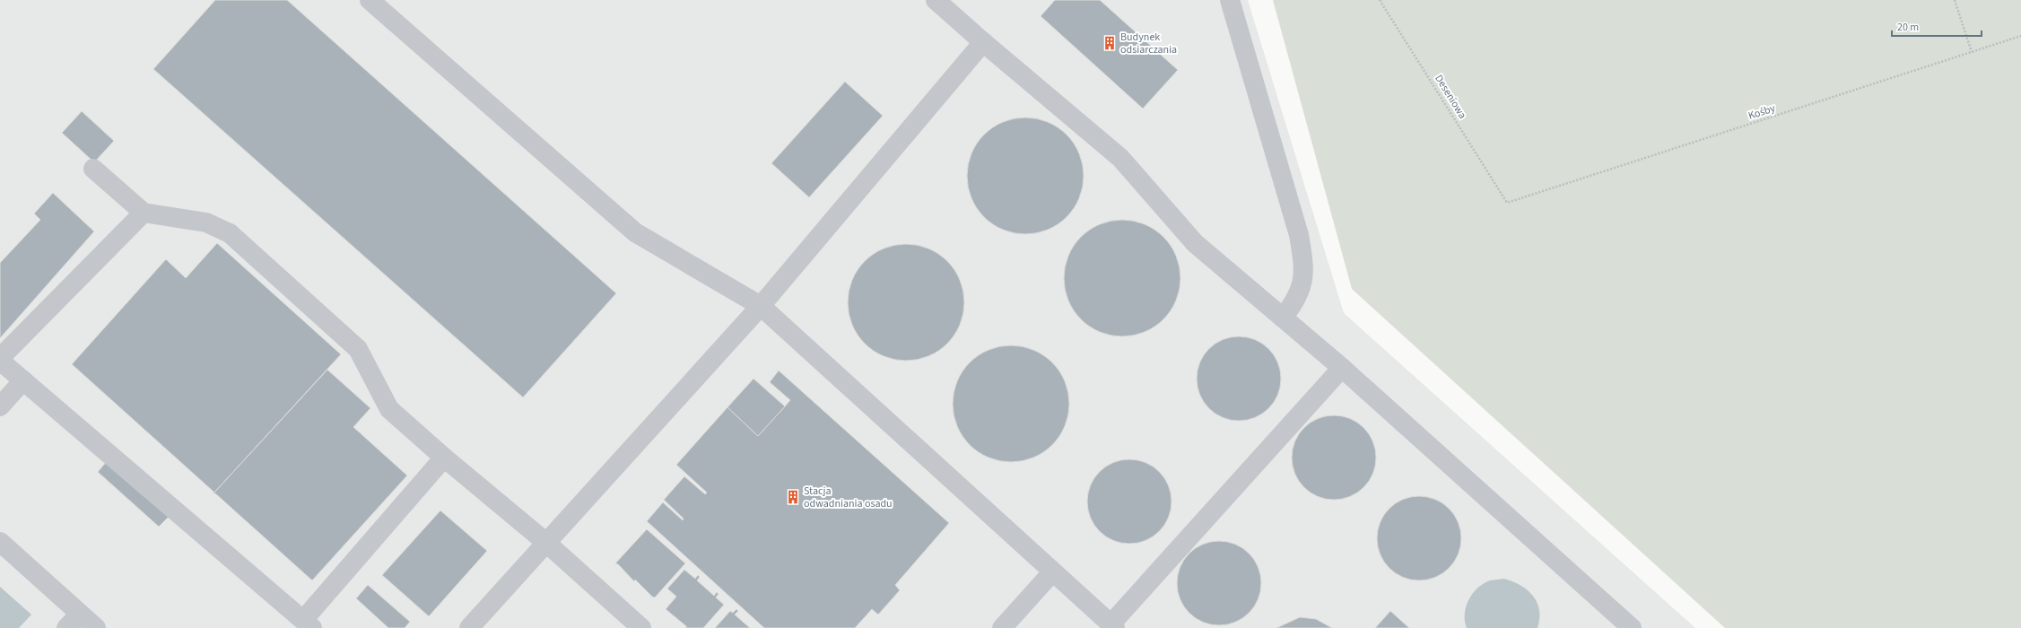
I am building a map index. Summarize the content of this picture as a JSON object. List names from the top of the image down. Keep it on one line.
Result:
{"streets":{"path":["Deseniowa","Kośby"]},"crossings":[["Deseniowa","Kośby"]],"places":{"building":["Budynek odsiarczania","Stacja odwadniania osadu"]},"scale_bar":"20 m"}
